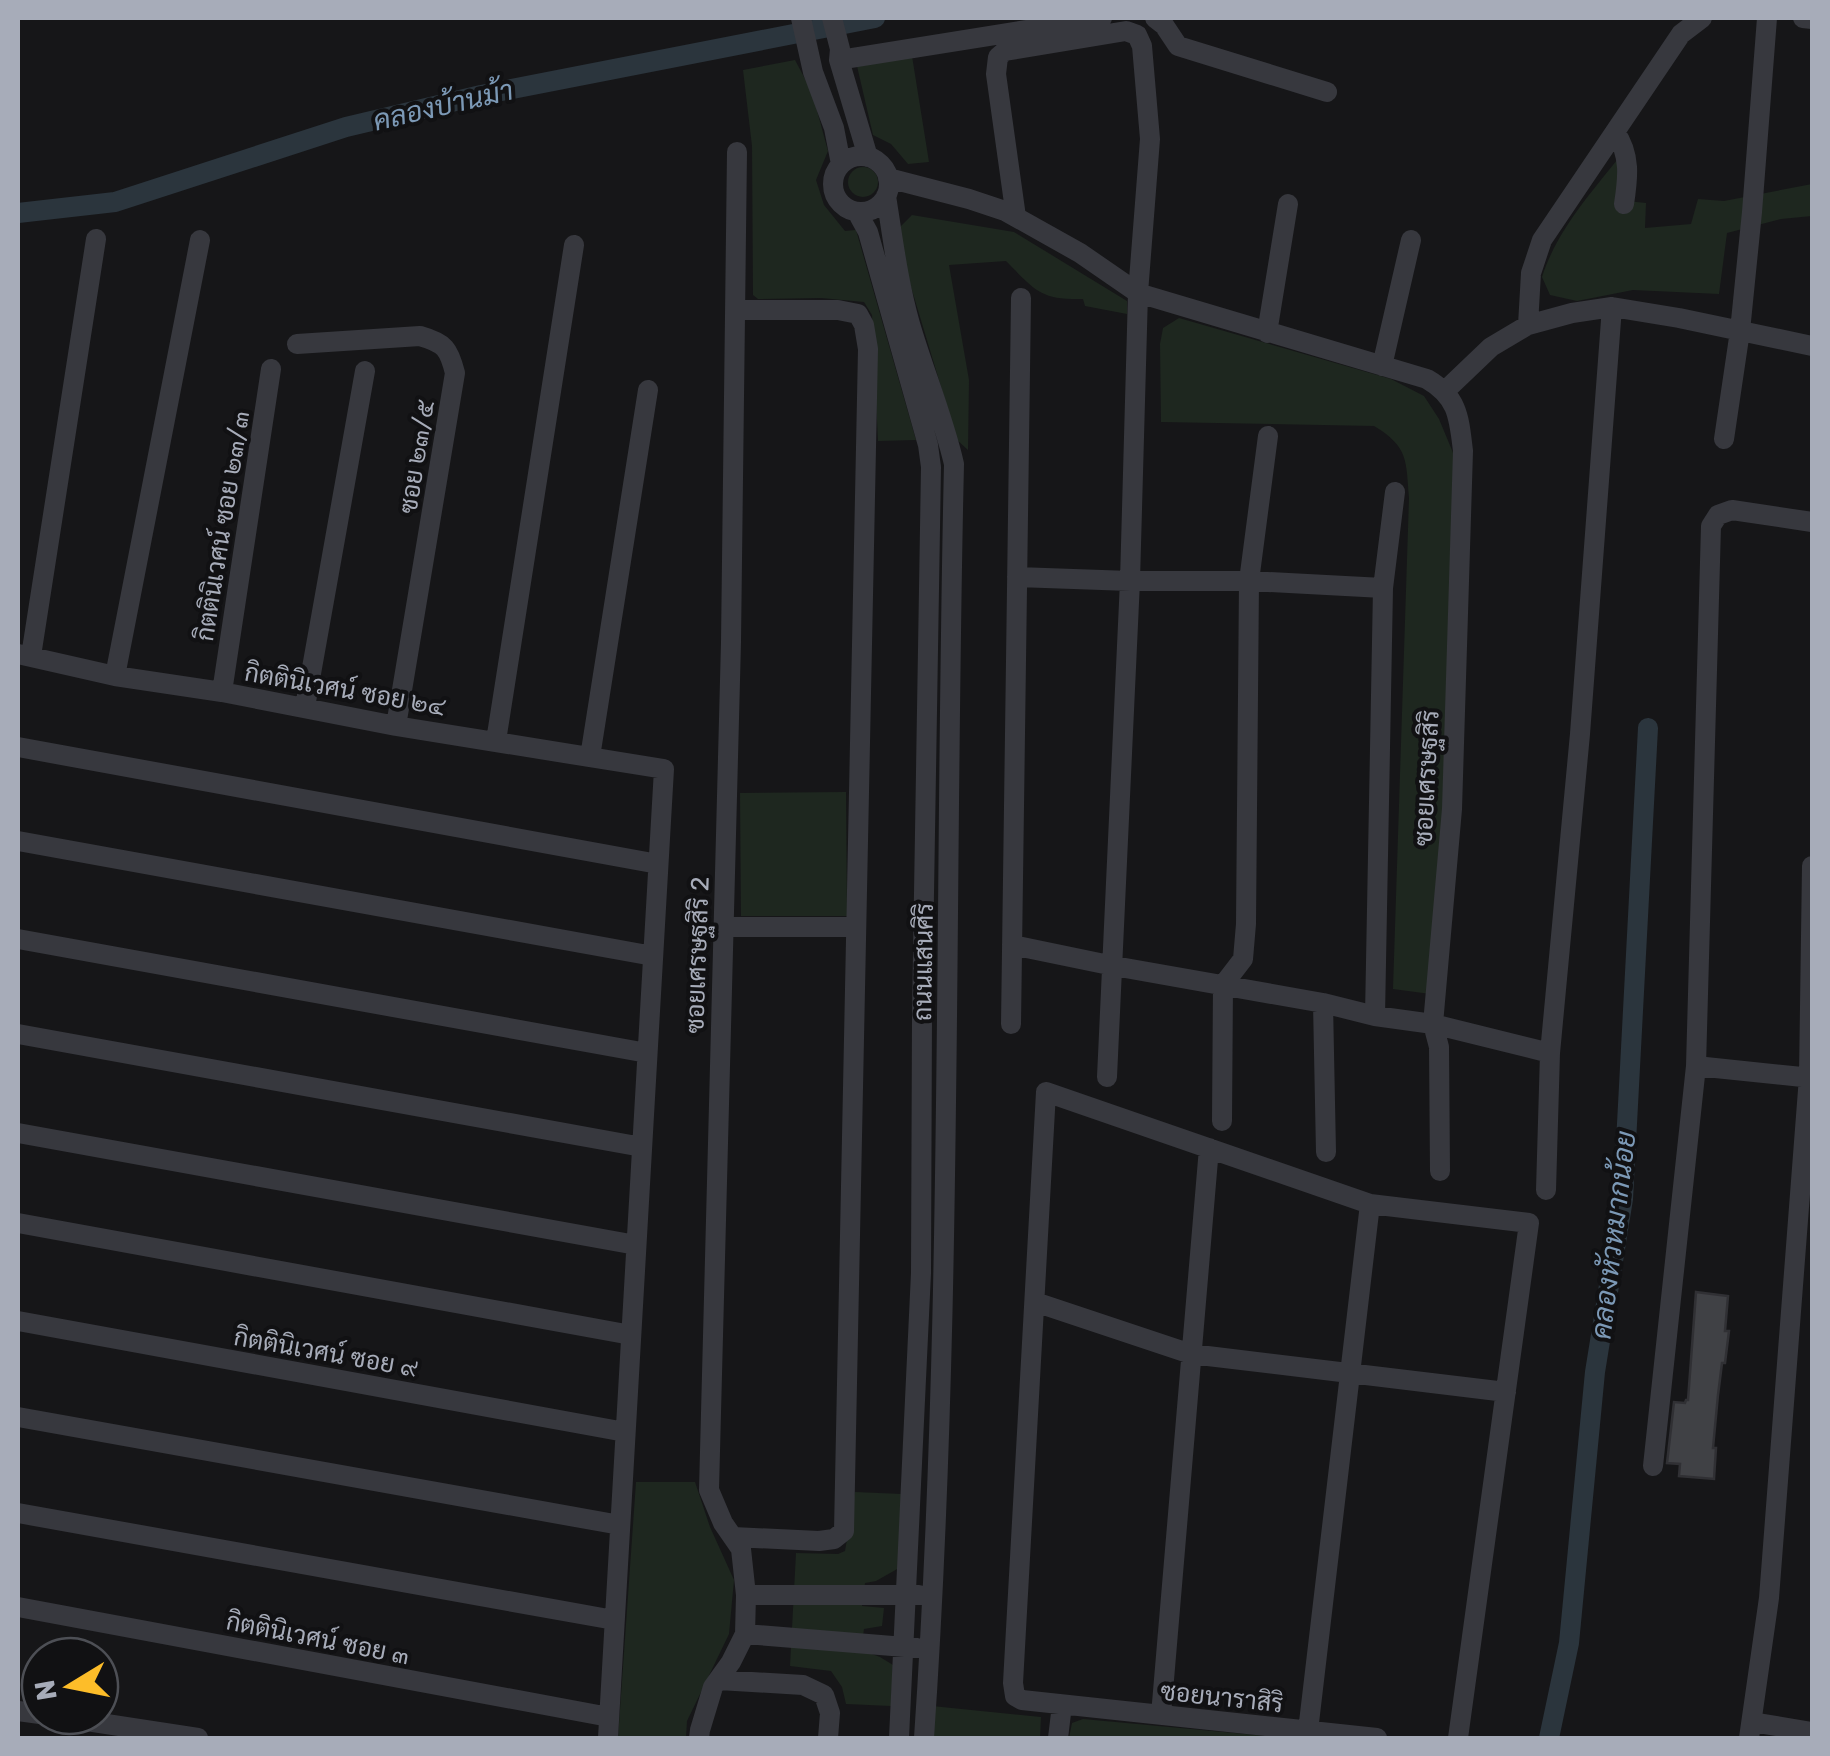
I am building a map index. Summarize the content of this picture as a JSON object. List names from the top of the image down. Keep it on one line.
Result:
{"streets":{"street":["ซอย ๒๓/๕","กิตตินิเวศน์ ซอย ๒๓/๓","กิตตินิเวศน์ ซอย ๒๔","ซอยเศรษฐสิริ","ซอยเศรษฐสิริ 2","ถนนแสนศิริ","กิตตินิเวศน์ ซอย ๙","กิตตินิเวศน์ ซอย ๓","ซอยนาราสิริ"]},"crossings":[["ซอย ๒๓/๕","กิตตินิเวศน์ ซอย ๒๔"],["กิตตินิเวศน์ ซอย ๒๓/๓","กิตตินิเวศน์ ซอย ๒๔"]],"water":["คลองบ้านม้า","คลองหัวหมากน้อย"],"north":"left"}
